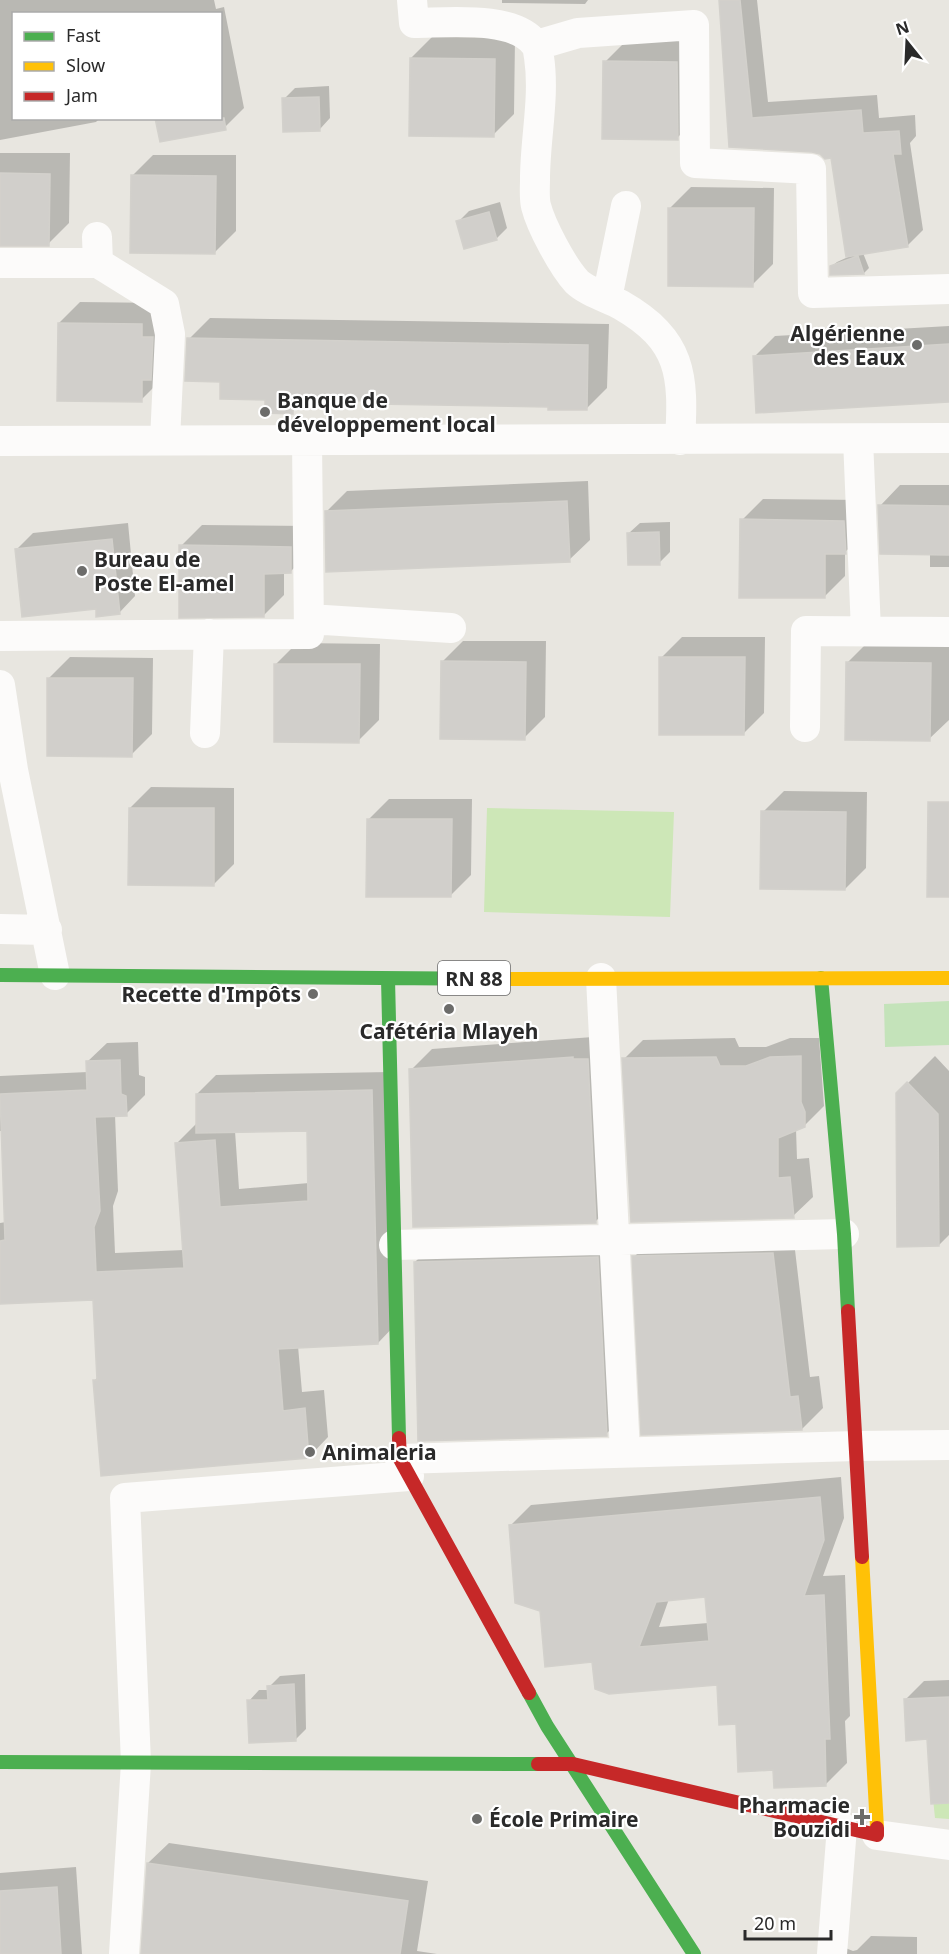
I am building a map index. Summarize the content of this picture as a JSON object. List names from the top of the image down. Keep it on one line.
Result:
{"streets":{"street":["RN 88"]},"places":{"other":["Algérienne des Eaux","Banque de développement local","Bureau de Poste El-amel","Recette d'Impôts","Cafétéria Mlayeh","Animaleria","École Primaire"],"health":["Pharmacie Bouzidi"]},"legend":["Fast","Slow","Jam"],"scale_bar":"20 m","north":"top"}
